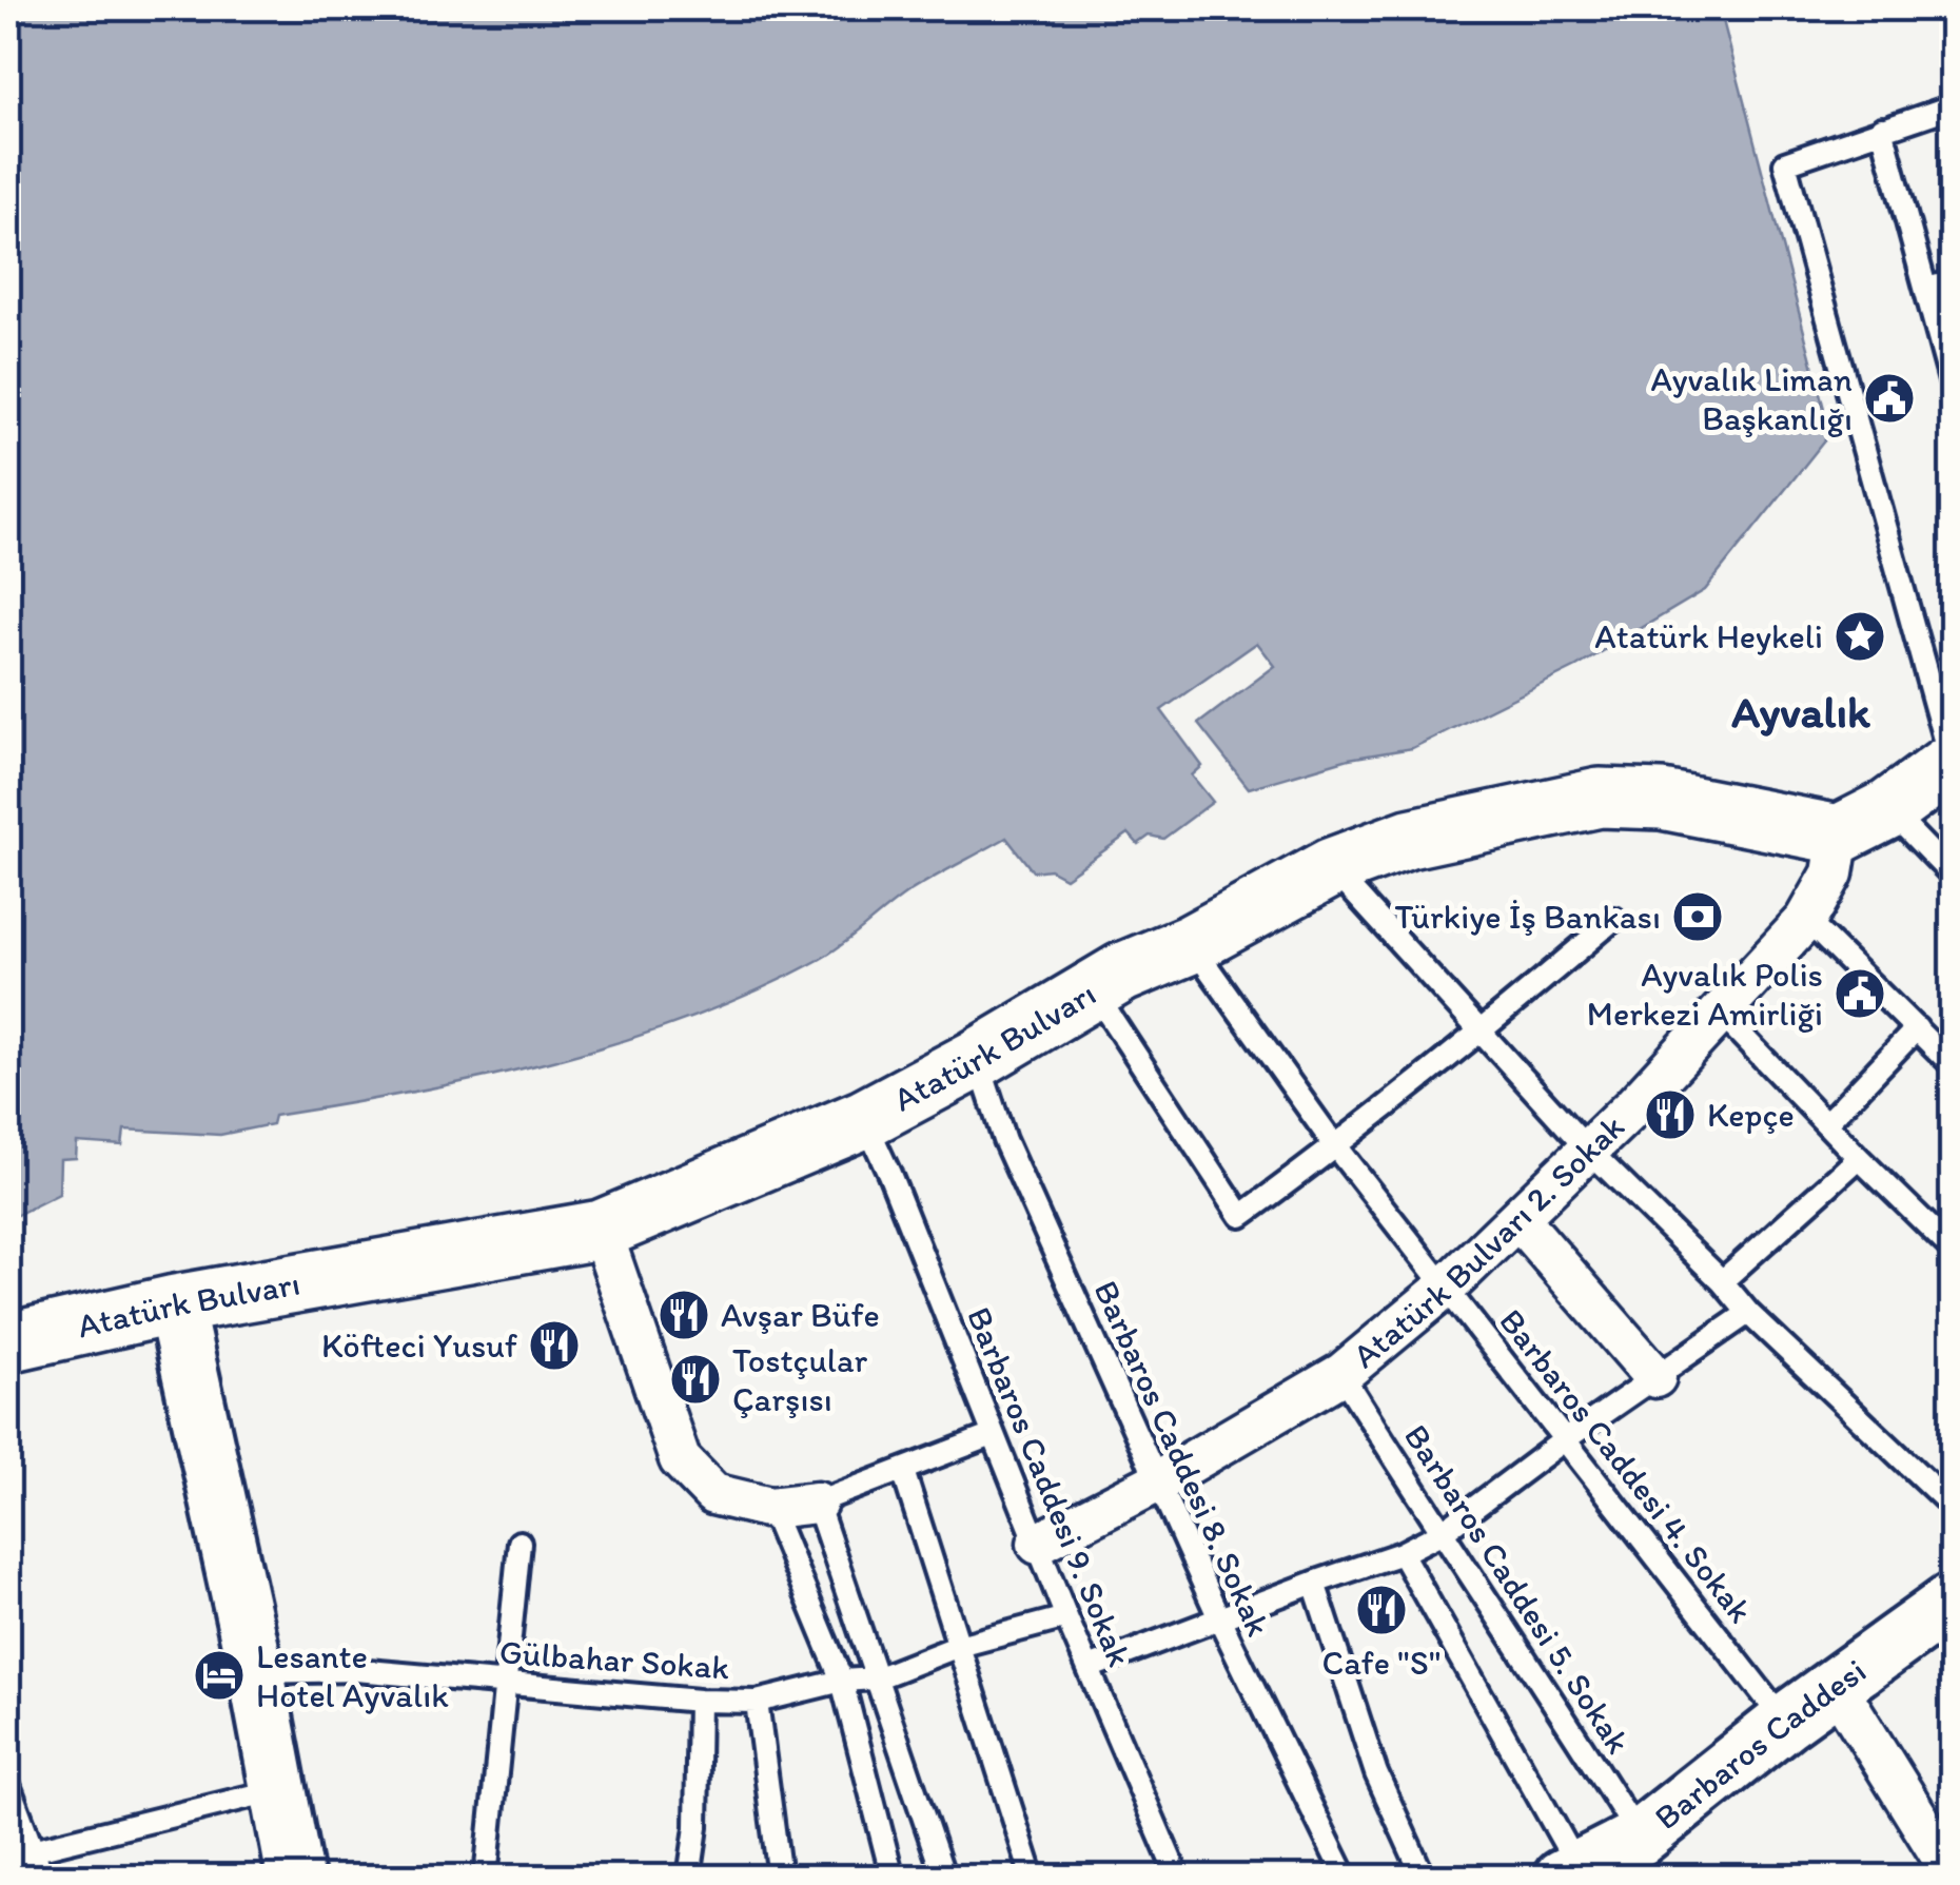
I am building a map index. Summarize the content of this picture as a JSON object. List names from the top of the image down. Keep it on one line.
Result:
{"streets":{"main road":["Atatürk Bulvarı"],"street":["Atatürk Bulvarı 2. Sokak","Barbaros Caddesi"],"lane":["Barbaros Caddesi 8. Sokak","Barbaros Caddesi 4. Sokak","Barbaros Caddesi 9. Sokak","Barbaros Caddesi 5. Sokak","Gülbahar Sokak"]},"crossings":[["Atatürk Bulvarı","Atatürk Bulvarı 2. Sokak"],["Atatürk Bulvarı","Barbaros Caddesi 8. Sokak"],["Atatürk Bulvarı","Barbaros Caddesi 4. Sokak"],["Atatürk Bulvarı","Barbaros Caddesi 9. Sokak"],["Atatürk Bulvarı 2. Sokak","Barbaros Caddesi 8. Sokak"],["Atatürk Bulvarı 2. Sokak","Barbaros Caddesi 4. Sokak"],["Atatürk Bulvarı 2. Sokak","Barbaros Caddesi 9. Sokak"],["Atatürk Bulvarı 2. Sokak","Barbaros Caddesi 5. Sokak"],["Barbaros Caddesi 4. Sokak","Barbaros Caddesi"],["Barbaros Caddesi 9. Sokak","Gülbahar Sokak"],["Barbaros Caddesi 5. Sokak","Barbaros Caddesi"]],"districts":["Ayvalık"],"places":{"public building":["Ayvalık Liman Başkanlığı","Ayvalık Polis Merkezi Amirliği"],"place":["Atatürk Heykeli"],"bank":["Türkiye İş Bankası"],"restaurant":["Kepçe","Avşar Büfe","Köfteci Yusuf","Tostçular Çarşısı","Cafe \"S\""],"hotel":["Lesante Hotel Ayvalık"]}}
